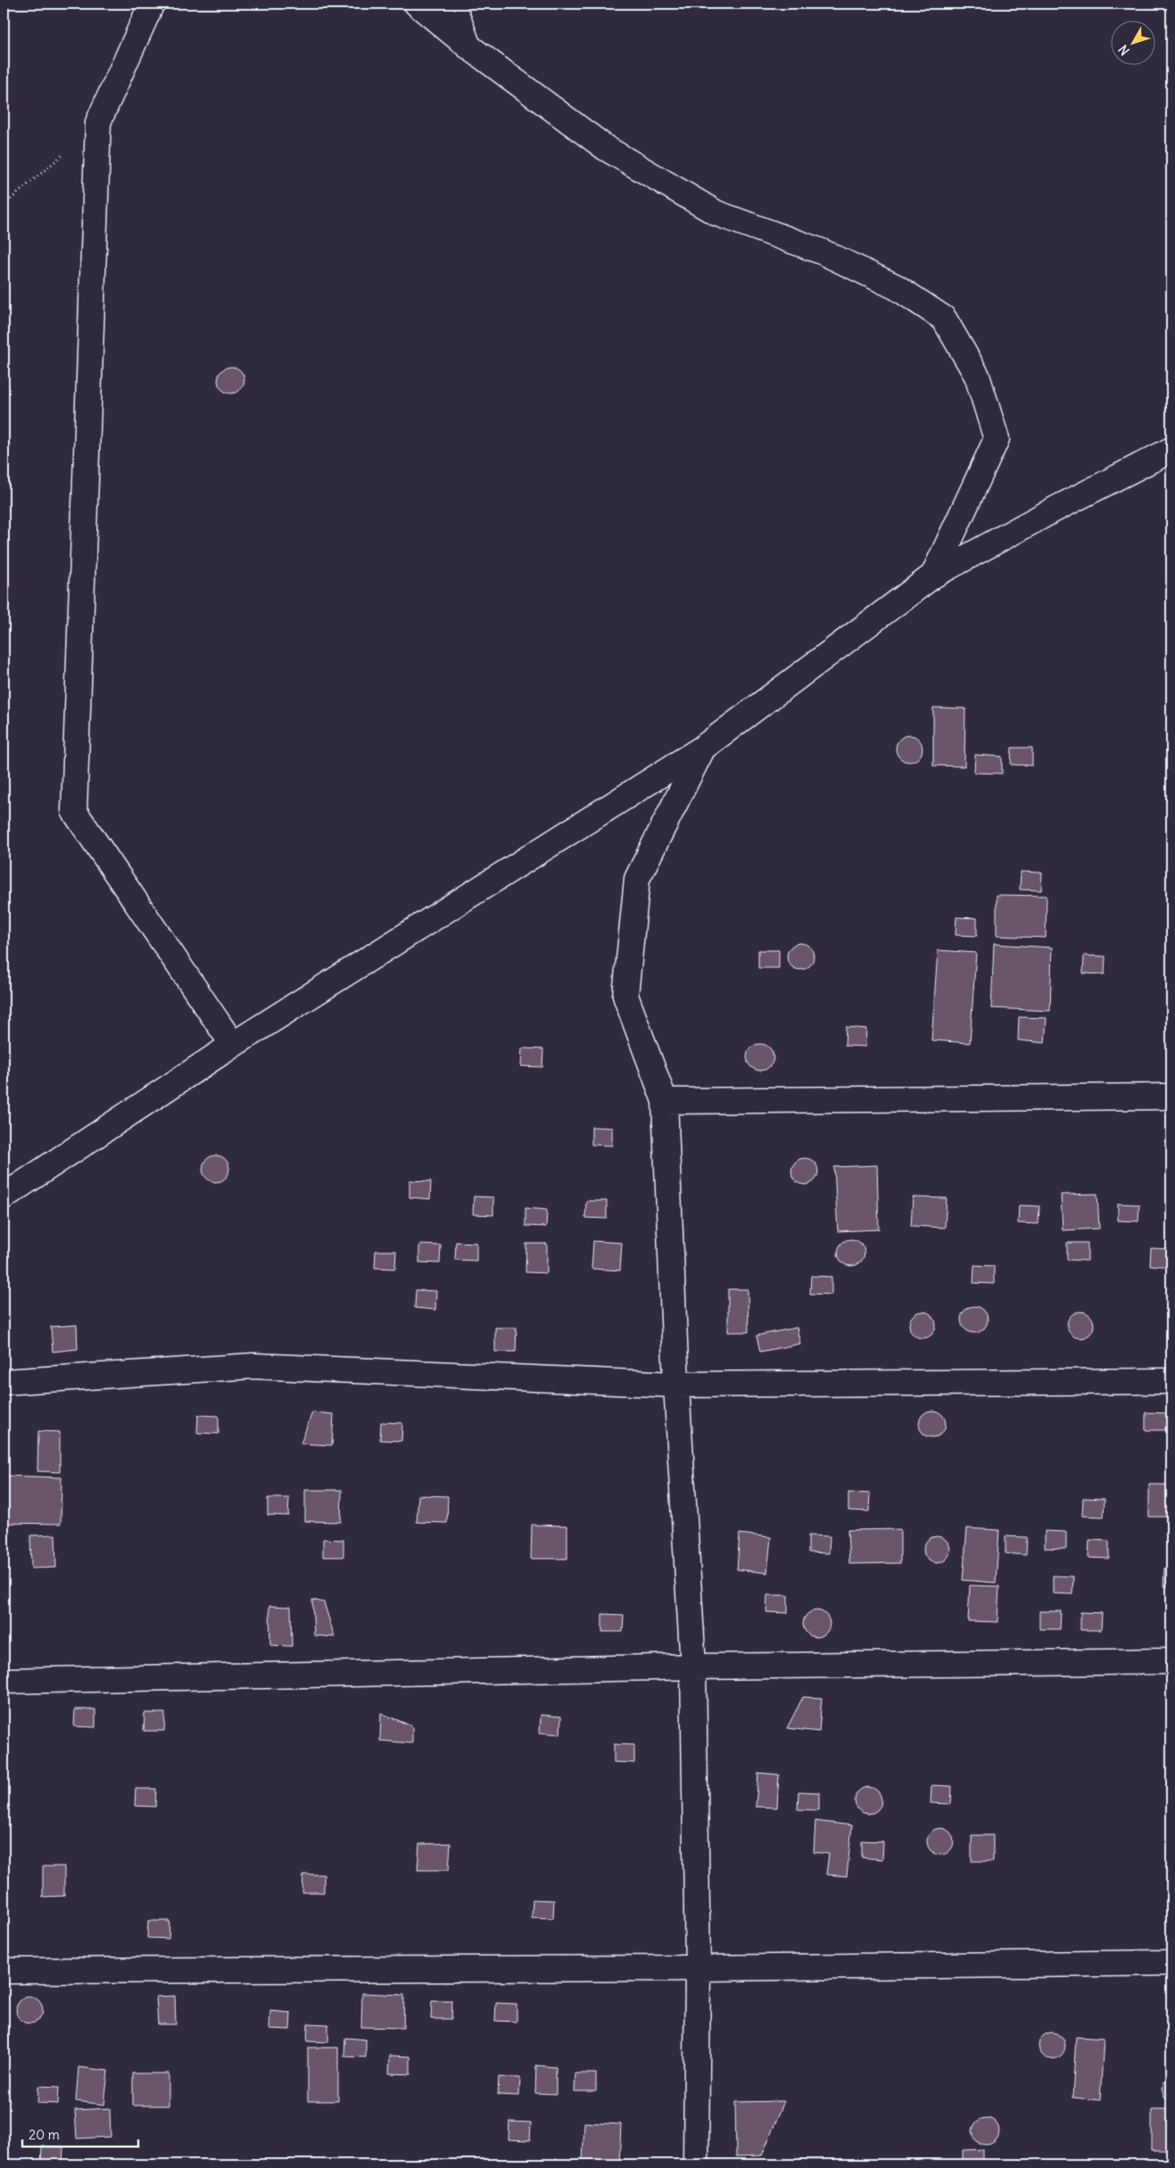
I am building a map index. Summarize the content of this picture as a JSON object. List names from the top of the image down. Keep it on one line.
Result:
{"scale_bar":"20 m","north":"bottom left"}
